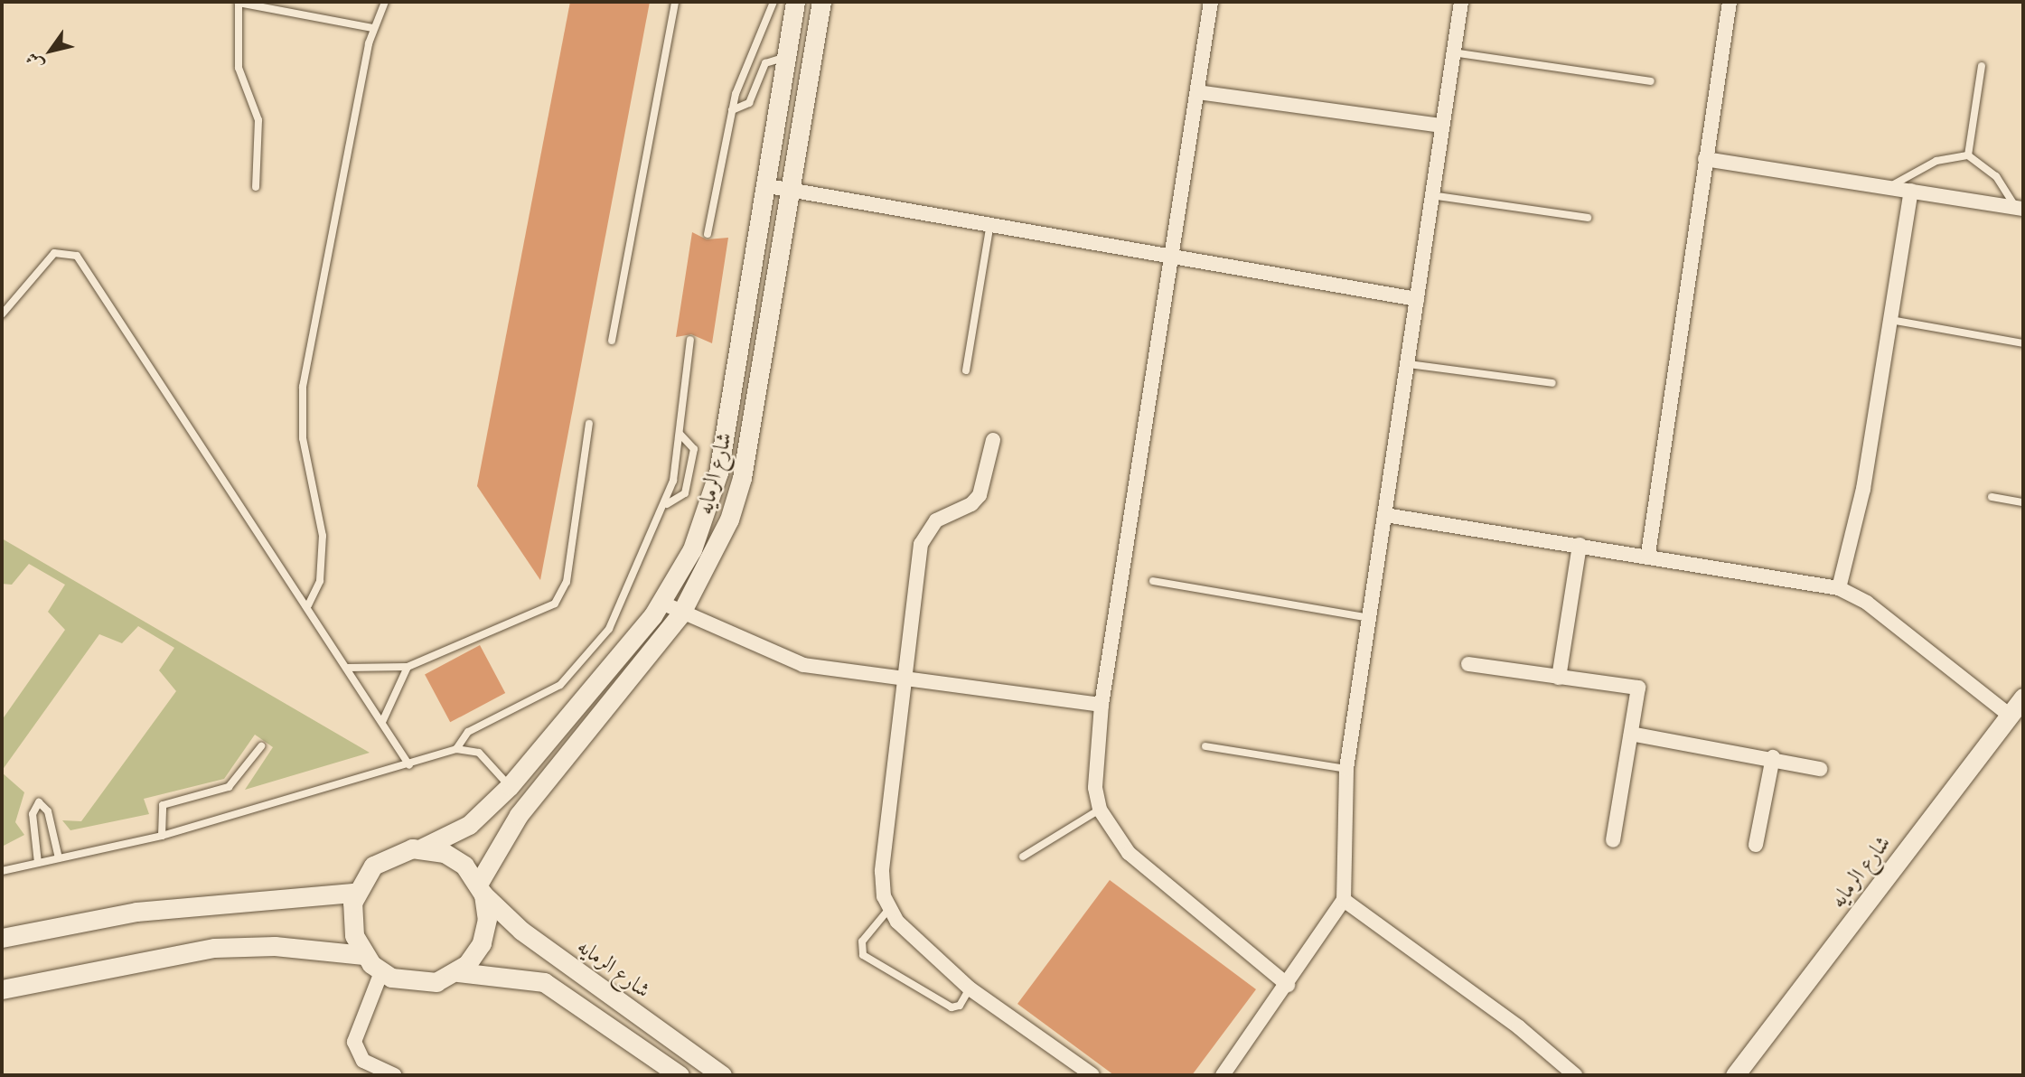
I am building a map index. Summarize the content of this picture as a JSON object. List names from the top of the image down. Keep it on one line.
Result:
{"streets":{"street":["شارع الرمايه"]},"north":"bottom left"}
